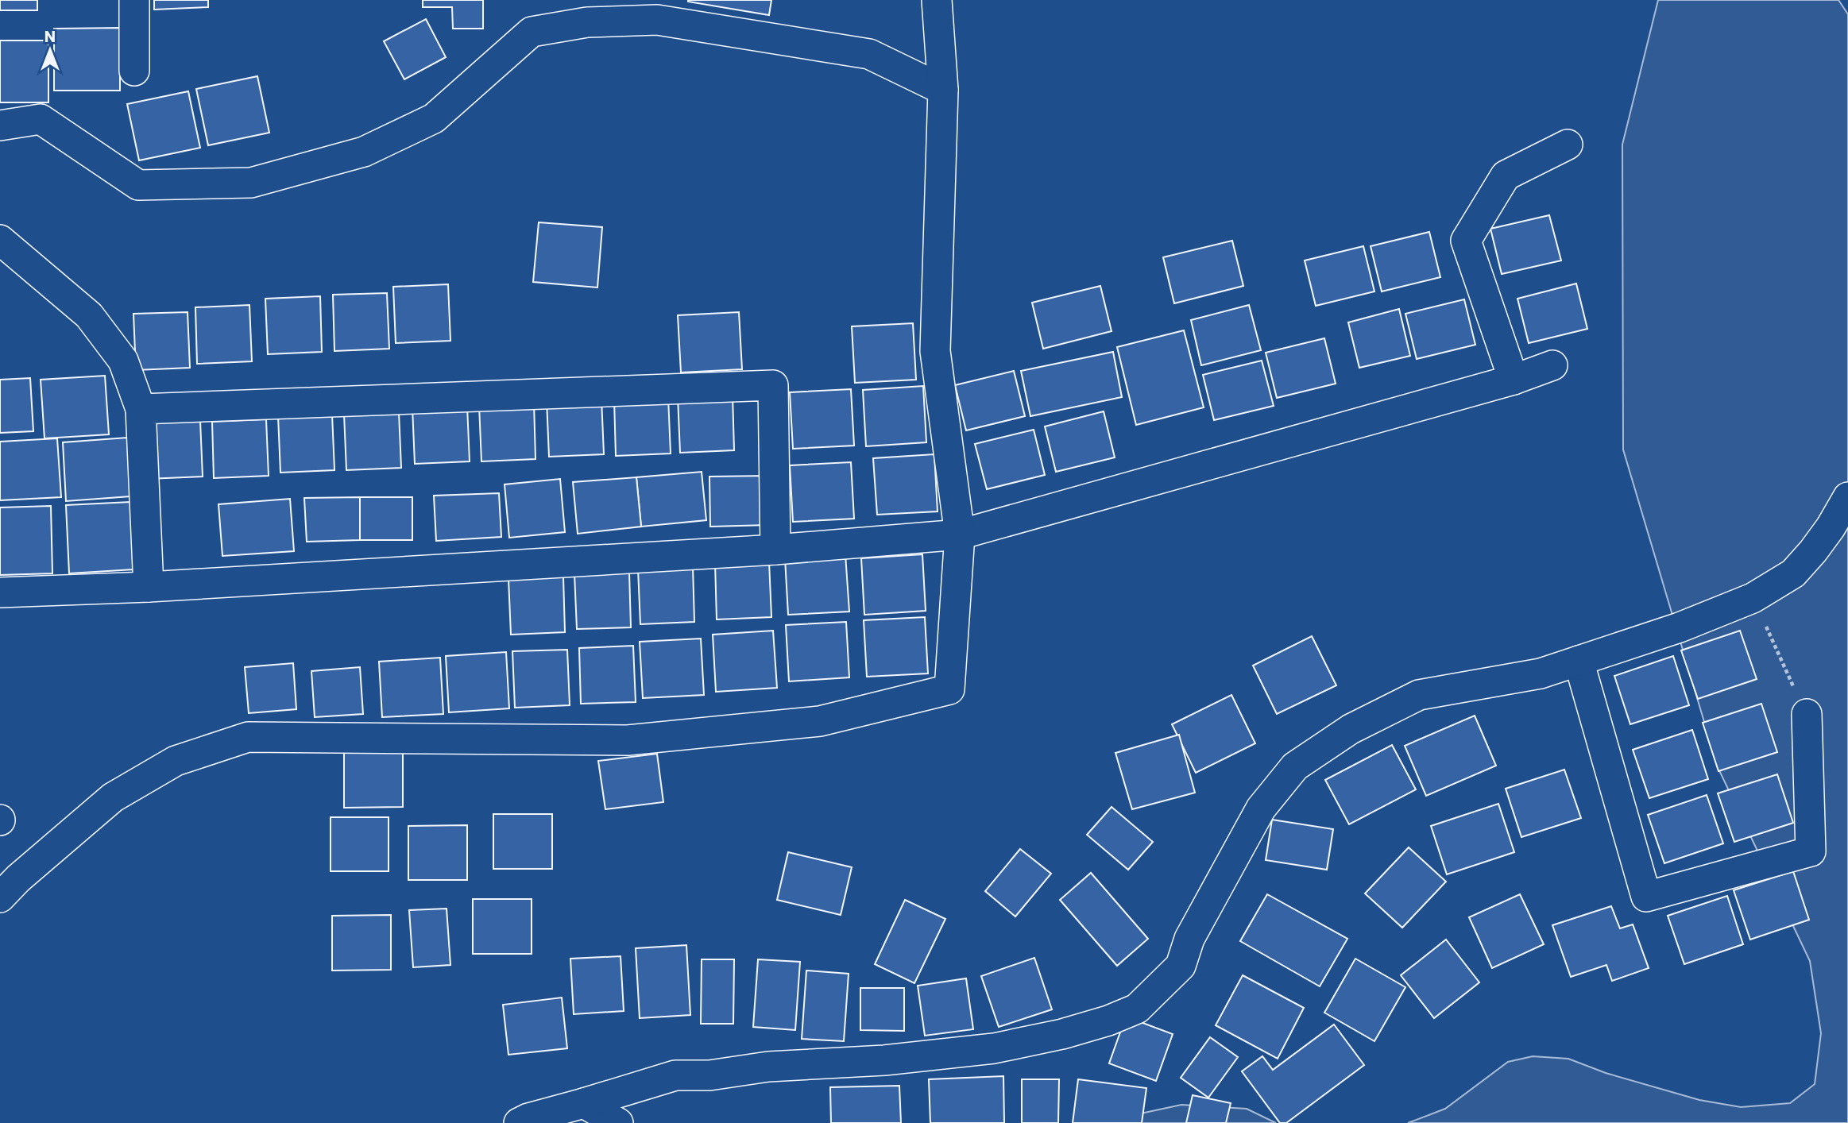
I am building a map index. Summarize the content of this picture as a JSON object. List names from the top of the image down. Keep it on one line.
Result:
{"north":"top"}
